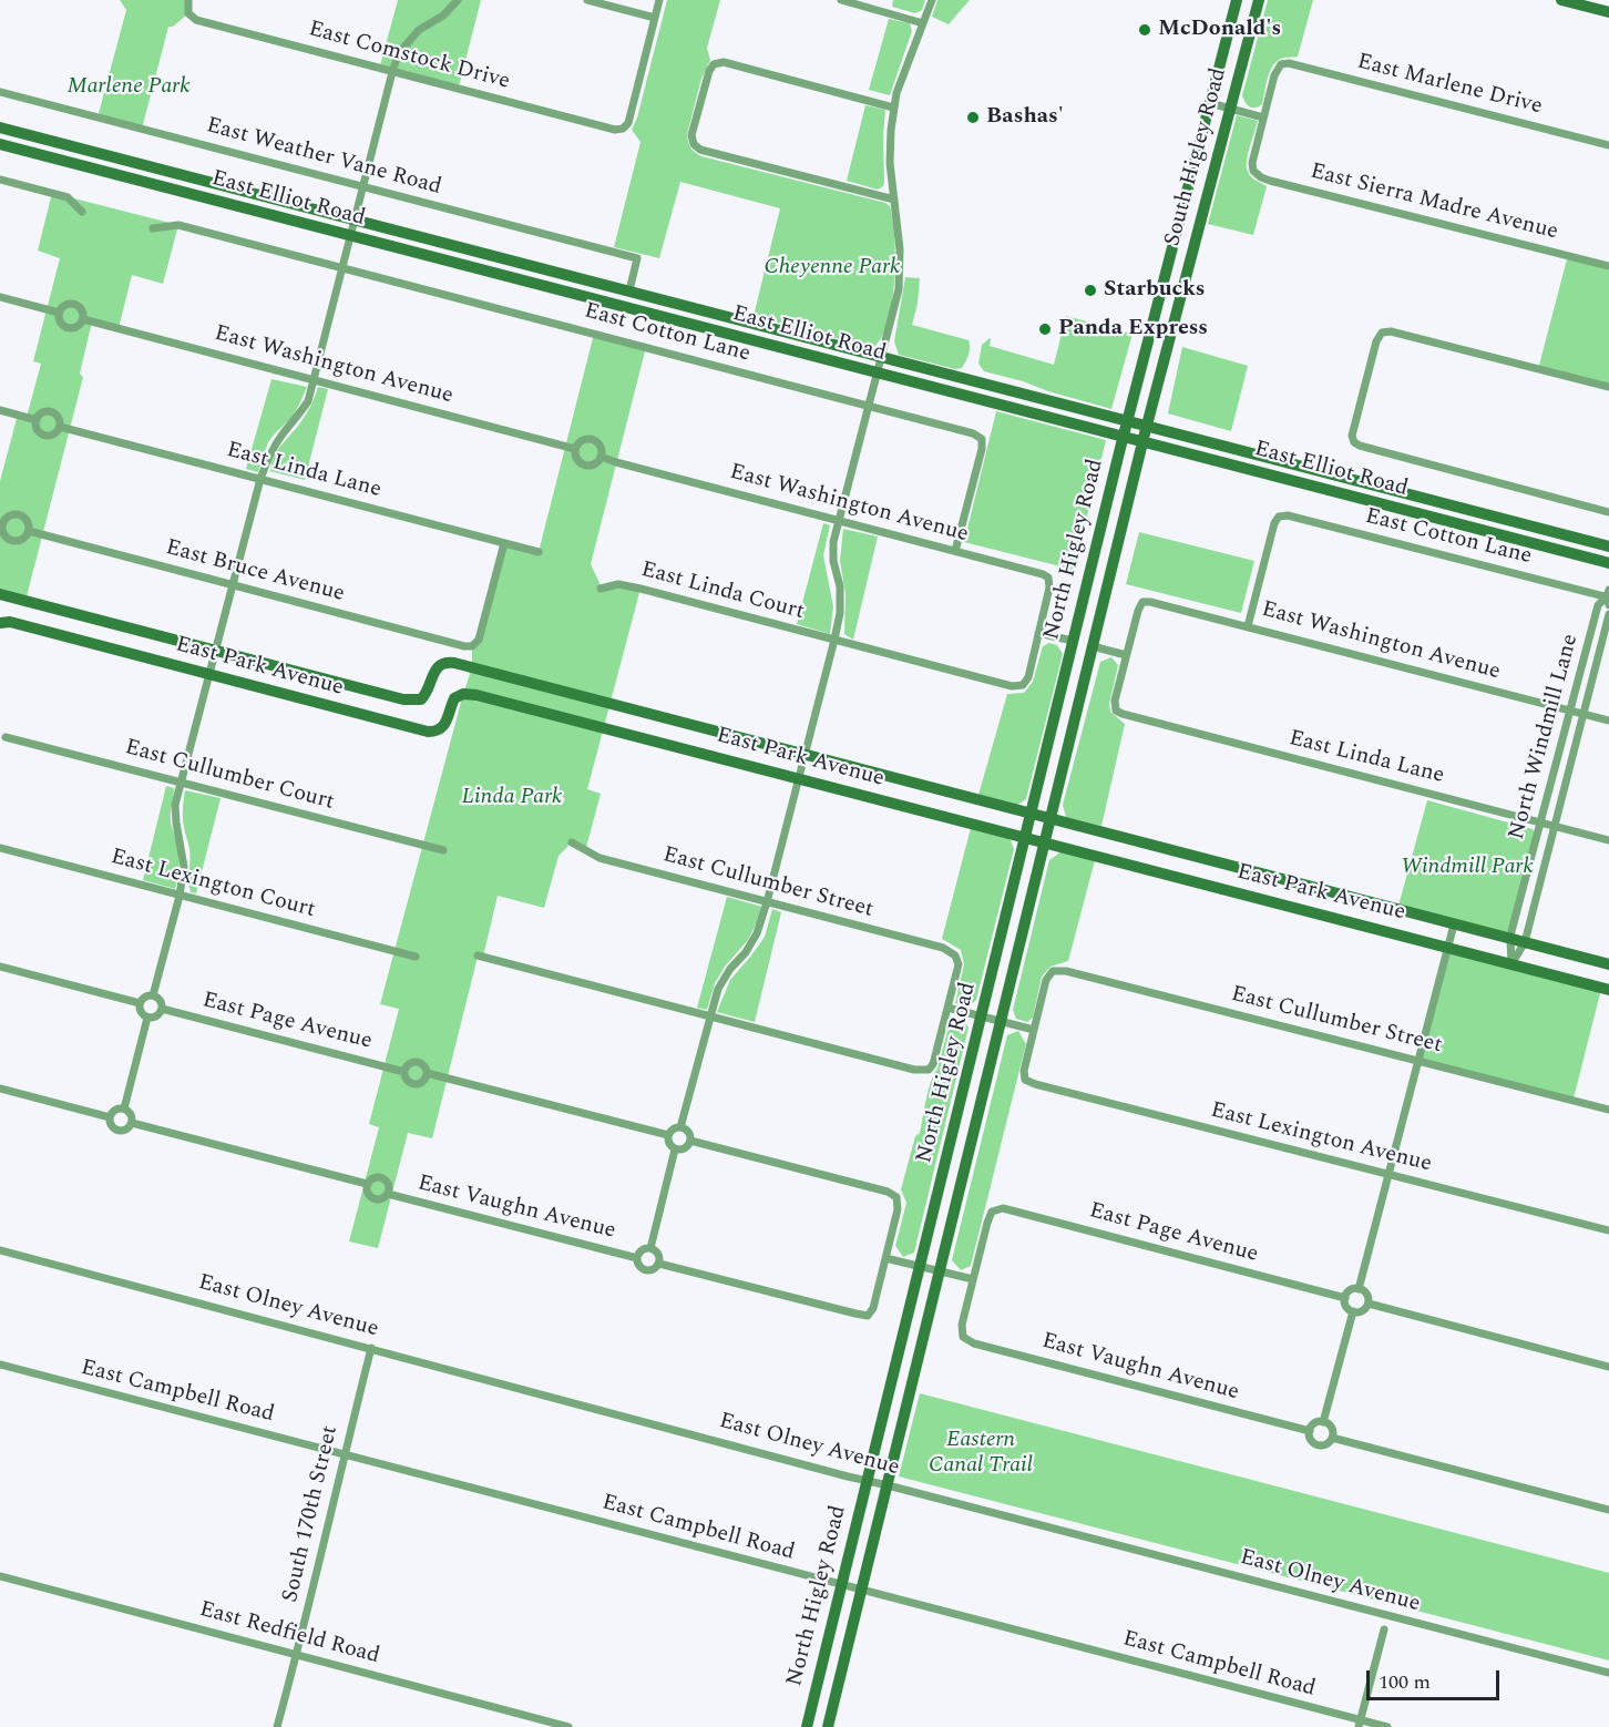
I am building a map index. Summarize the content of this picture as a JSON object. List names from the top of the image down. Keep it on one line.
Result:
{"streets":{"main road":["South Higley Road","East Elliot Road","North Higley Road","East Park Avenue"],"street":["East Comstock Drive","East Marlene Drive","East Weather Vane Road","East Sierra Madre Avenue","East Cotton Lane","East Washington Avenue","East Linda Lane","East Bruce Avenue","East Linda Court","North Windmill Lane","East Cullumber Court","East Cullumber Street","East Lexington Court","East Page Avenue","East Lexington Avenue","East Vaughn Avenue","East Olney Avenue","East Campbell Road","South 170th Street","East Redfield Road"]},"crossings":[["East Marlene Drive","East Sierra Madre Avenue"],["East Weather Vane Road","East Elliot Road"],["South Higley Road","East Elliot Road"],["South Higley Road","North Higley Road"],["East Elliot Road","North Higley Road"],["East Cotton Lane","East Washington Avenue"],["East Cotton Lane","North Windmill Lane"],["East Washington Avenue","East Linda Lane"],["East Washington Avenue","North Windmill Lane"],["East Linda Lane","East Bruce Avenue"],["East Linda Lane","North Windmill Lane"],["North Higley Road","East Park Avenue"],["North Higley Road","East Olney Avenue"],["North Higley Road","East Campbell Road"],["East Park Avenue","North Windmill Lane"],["East Cullumber Street","East Lexington Avenue"],["East Page Avenue","East Vaughn Avenue"],["East Olney Avenue","South 170th Street"],["East Campbell Road","South 170th Street"],["South 170th Street","East Redfield Road"]],"parks":["Marlene Park","Cheyenne Park","Linda Park","Windmill Park","Eastern Canal Trail"],"places":["McDonald's","Bashas'","Starbucks","Panda Express"],"scale_bar":"100 m"}
